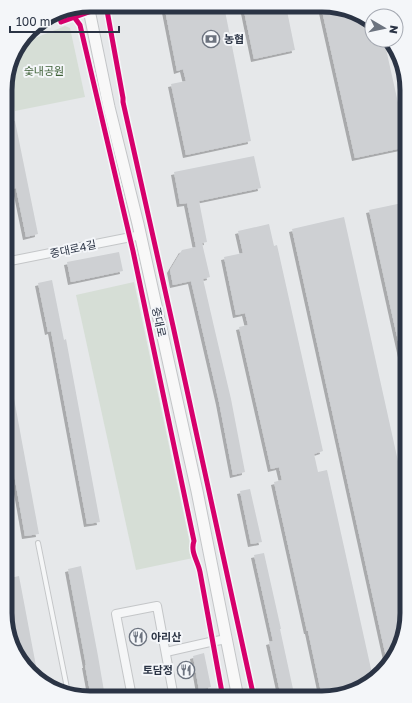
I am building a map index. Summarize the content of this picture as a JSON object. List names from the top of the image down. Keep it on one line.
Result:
{"streets":{"main road":["중대로"],"street":["중대로4길"]},"crossings":[["중대로4길","중대로"]],"parks":["숯내공원"],"places":{"bank":["농협"],"restaurant":["아리산","토담정"]},"scale_bar":"100 m","north":"right"}
